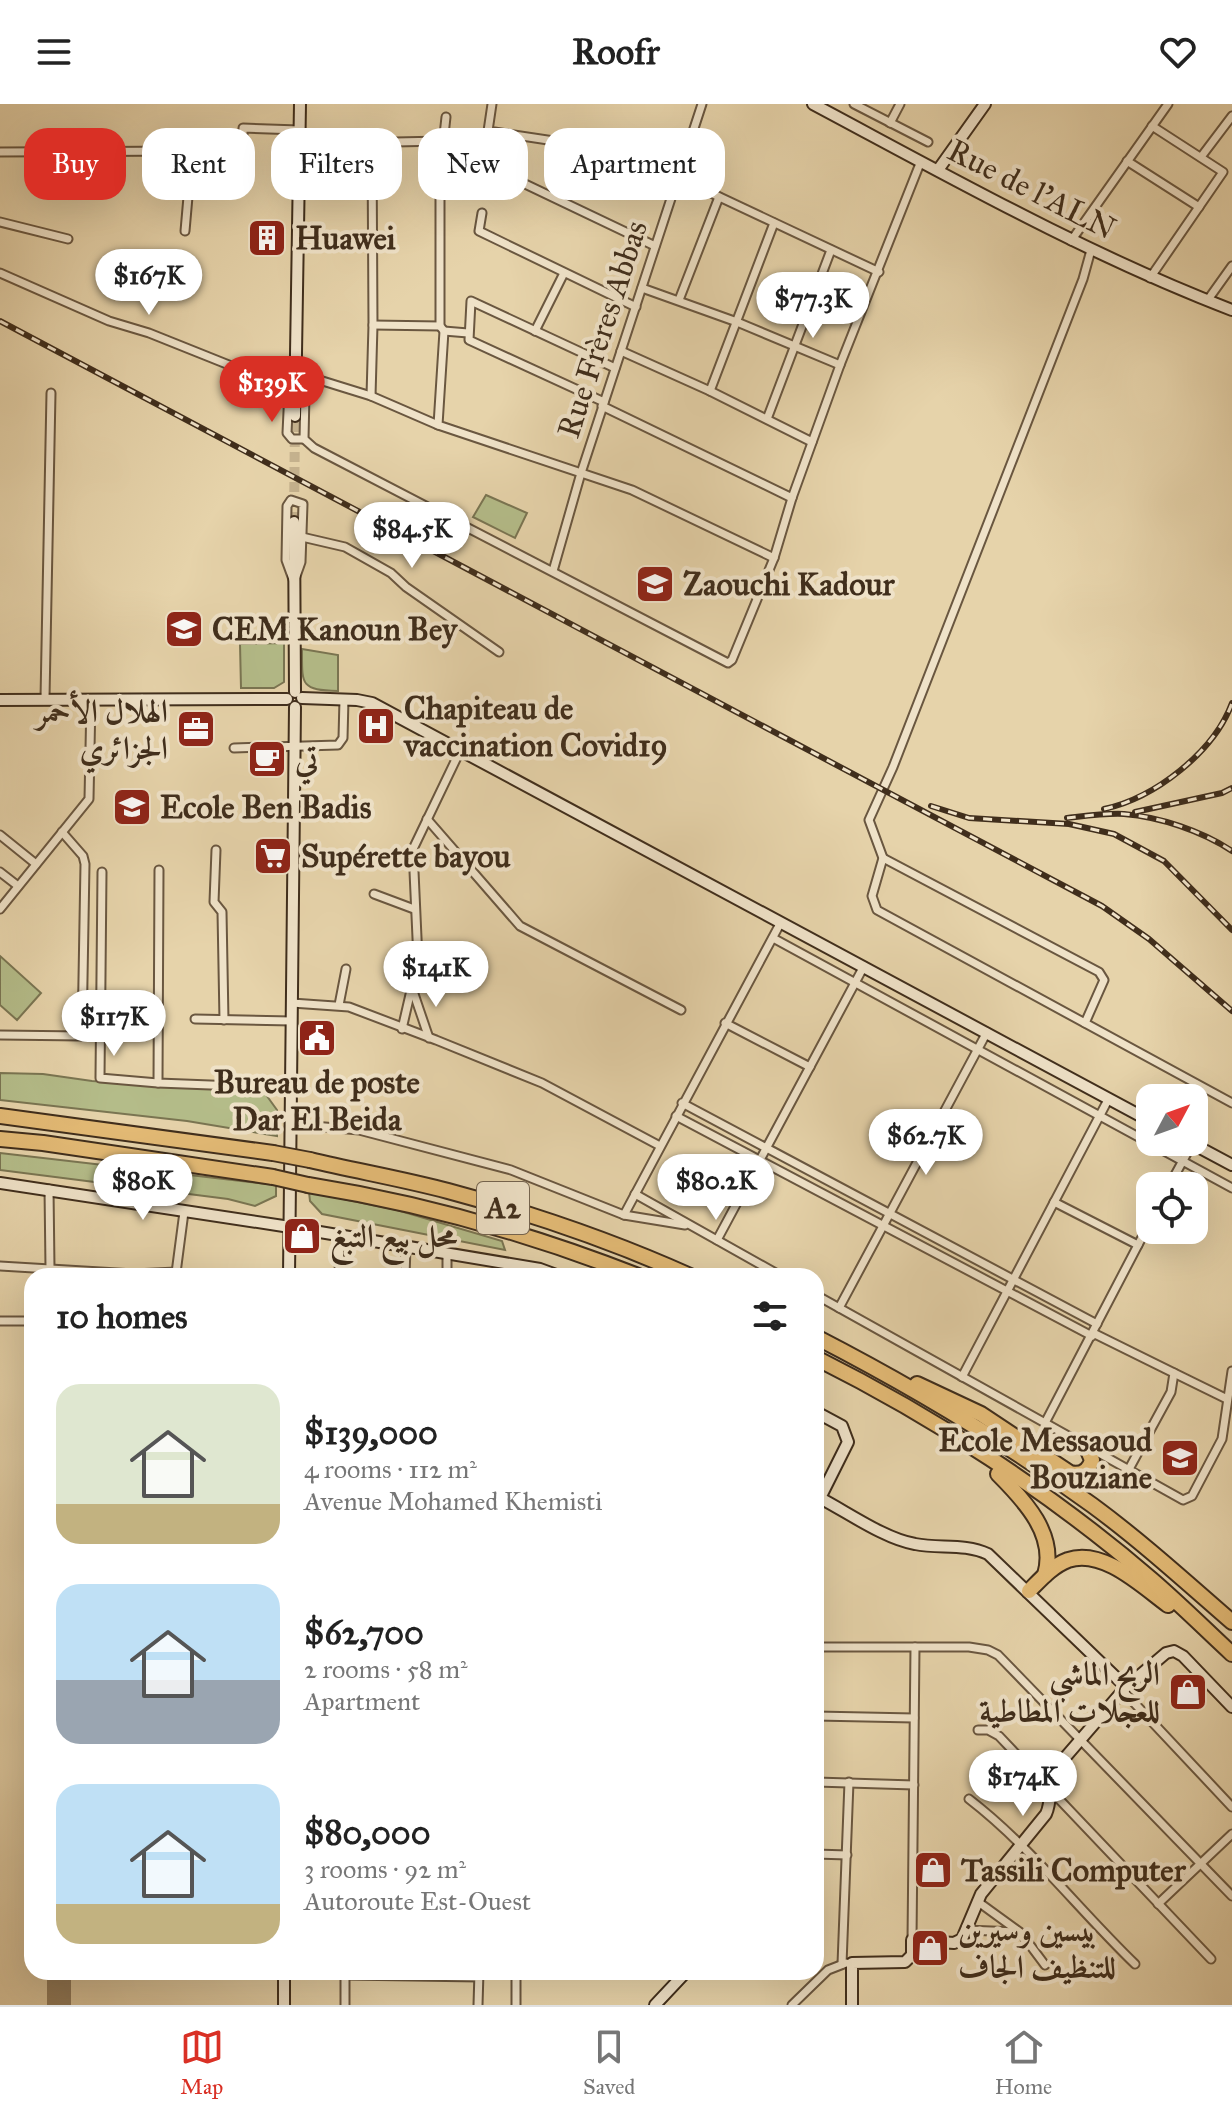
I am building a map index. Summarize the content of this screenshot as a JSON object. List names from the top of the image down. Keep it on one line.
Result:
{"streets":{"highway":["A2"],"street":["Rue de l'ALN","Rue Frères Abbas"]},"places":{"building":["Huawei"],"school or university":["Zaouchi Kadour","CEM Kanoun Bey","Ecole Ben Badis","Ecole Messaoud Bouziane"],"hospital":["Chapiteau de vaccination Covid19"],"office":["الهلال الأحمر الجزائري"],"cafe":["تي"],"supermarket":["Supérette bayou"],"public building":["Bureau de poste Dar El Beida"],"shop":["محل بيع التبغ","الربح الماشي للعجلات المطاطية","Tassili Computer","بيسين وسيرين للتنظيف الجاف"]},"north":"top right","page":{"header":"Roofr","chip":["Buy","Rent","Filters","New","Apartment"],"price":["$167K","$77.3K","$139K","$84.5K","$141K","$117K","$62.7K","$80K","$80.2K","$174K"],"heading":"10 homes","list":[{"name":"$139,000","note":"4 rooms · 112 m² · Avenue Mohamed Khemisti"},{"name":"$62,700","note":"2 rooms · 58 m² · Apartment"},{"name":"$80,000","note":"3 rooms · 92 m² · Autoroute Est-Ouest"}],"tabs":["Map","Saved","Home"]}}
